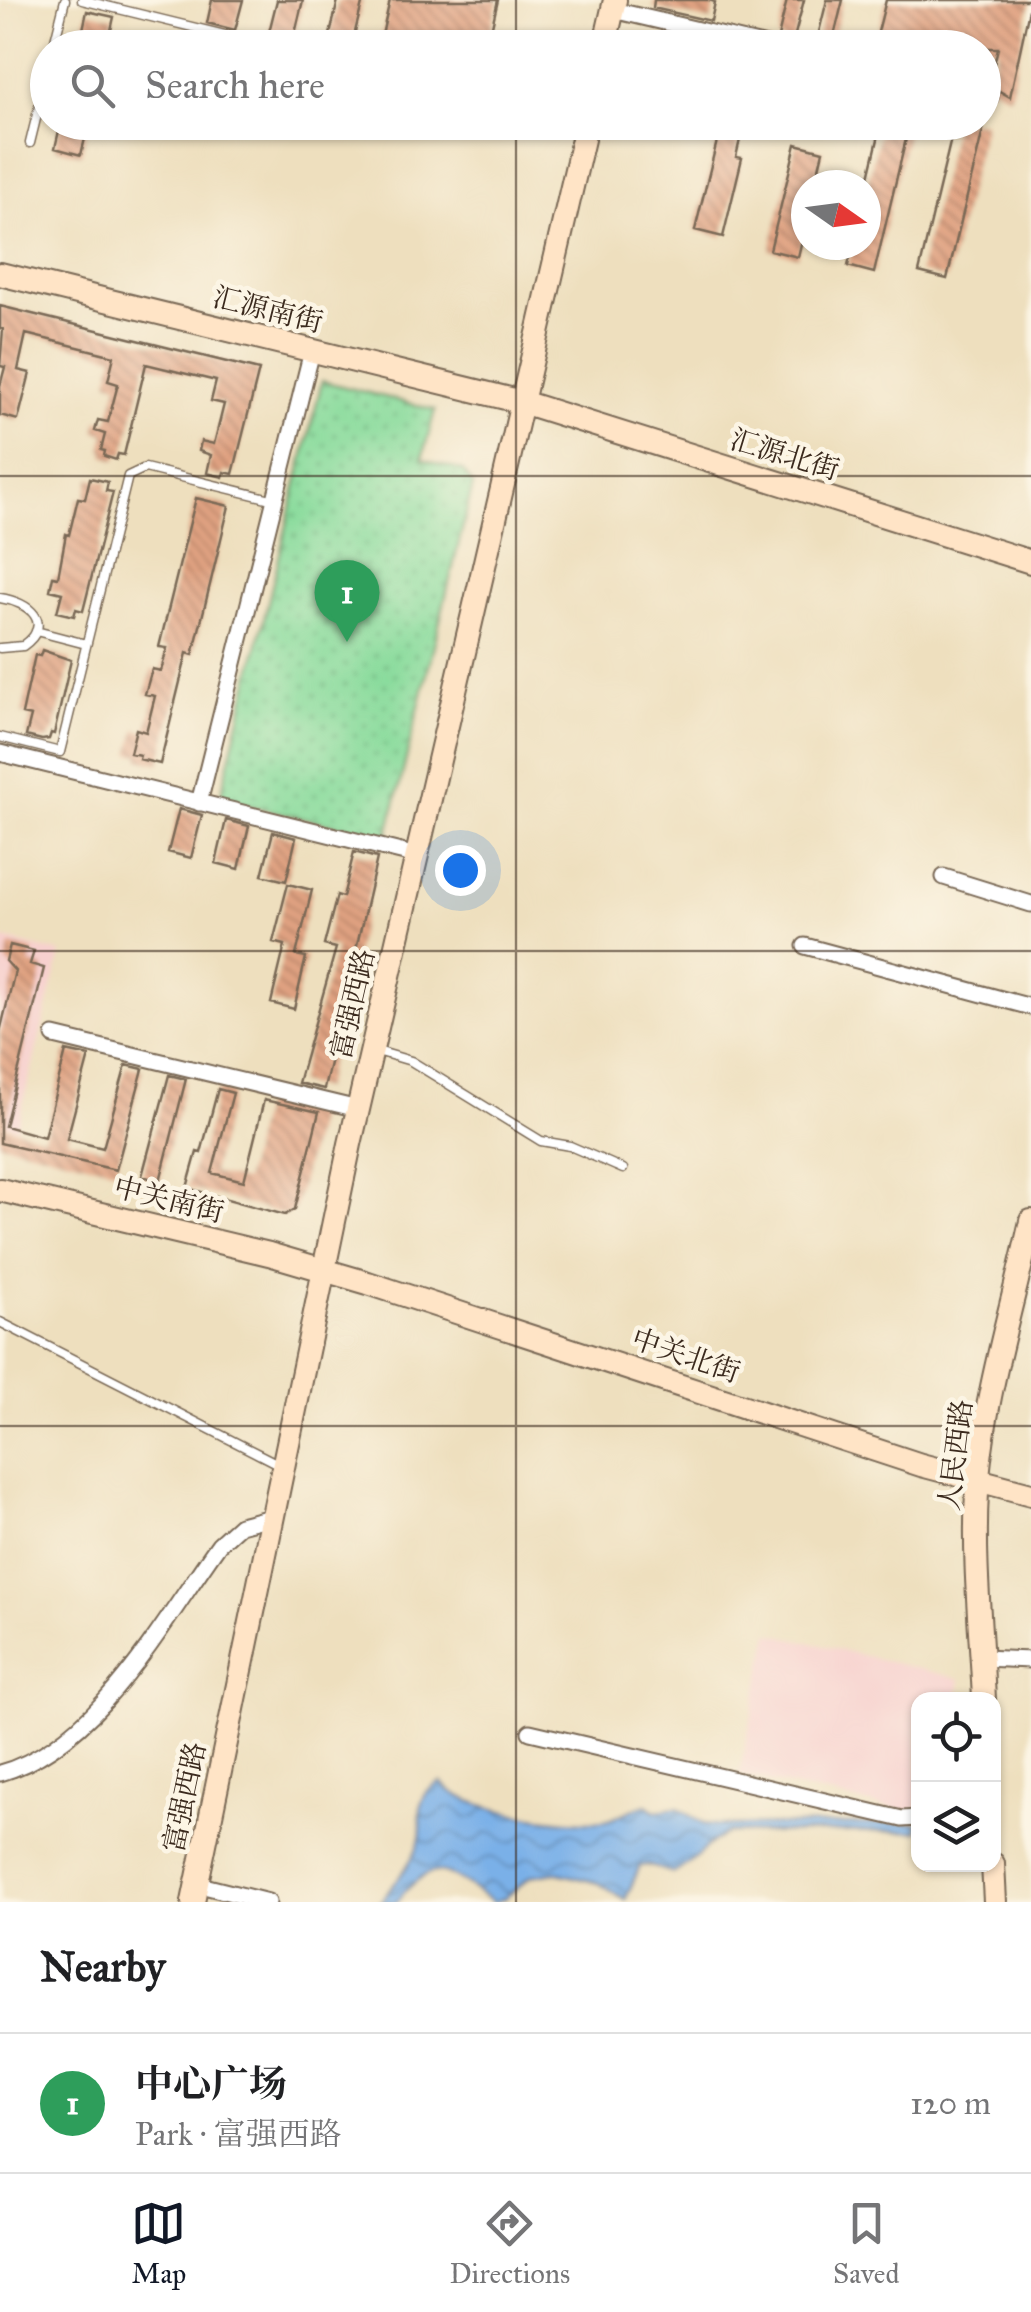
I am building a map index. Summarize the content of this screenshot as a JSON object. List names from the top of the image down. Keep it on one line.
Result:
{"streets":{"street":["汇源南街","汇源北街","富强西路","中关南街","中关北街","人民西路"]},"crossings":[["汇源南街","汇源北街"],["汇源南街","富强西路"],["汇源北街","富强西路"],["富强西路","中关南街"],["富强西路","中关北街"],["中关南街","中关北街"],["中关北街","人民西路"]],"north":"right","page":{"search":"Search here","pins":"1","heading":"Nearby","list":[{"mark":"1","name":"中心广场","note":"Park · 富强西路","value":"120 m"}],"nav":["Map","Directions","Saved"]}}
